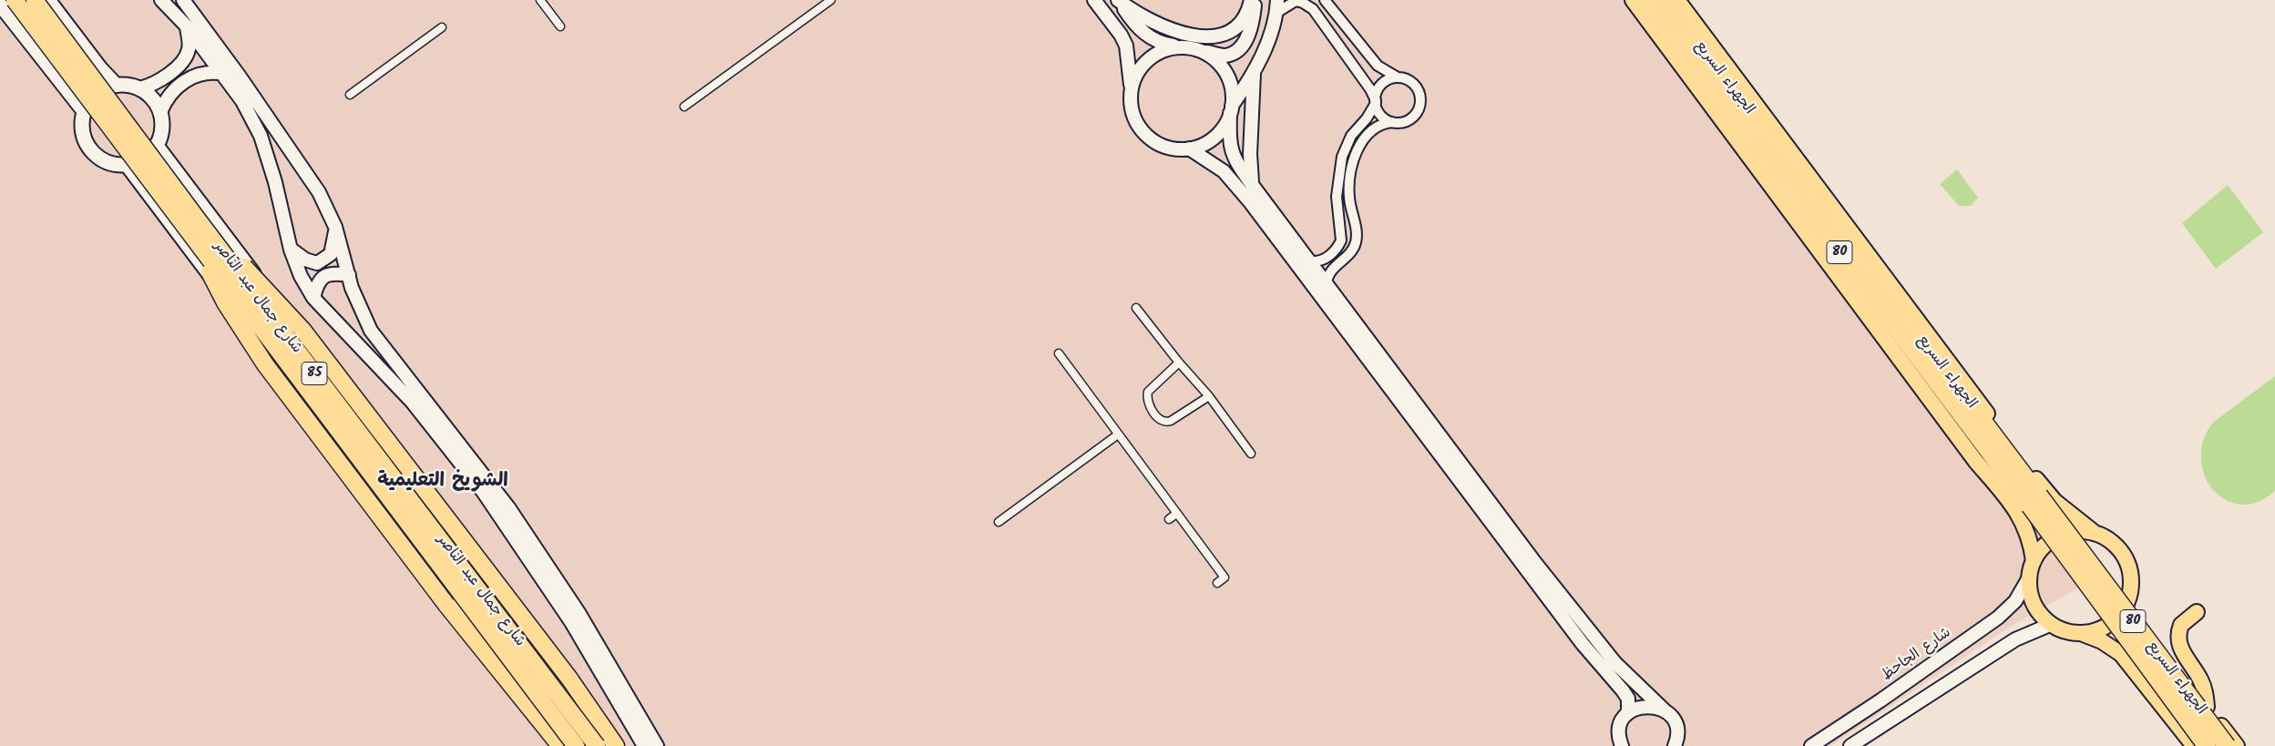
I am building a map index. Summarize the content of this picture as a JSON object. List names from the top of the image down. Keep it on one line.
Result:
{"streets":{"highway":["الجهراء السريع","80","شارع جمال عبد الناصر","85"],"street":["شارع الجاحظ"]},"crossings":[["الجهراء السريع","شارع الجاحظ"]],"districts":["الشويخ التعليمية"]}
